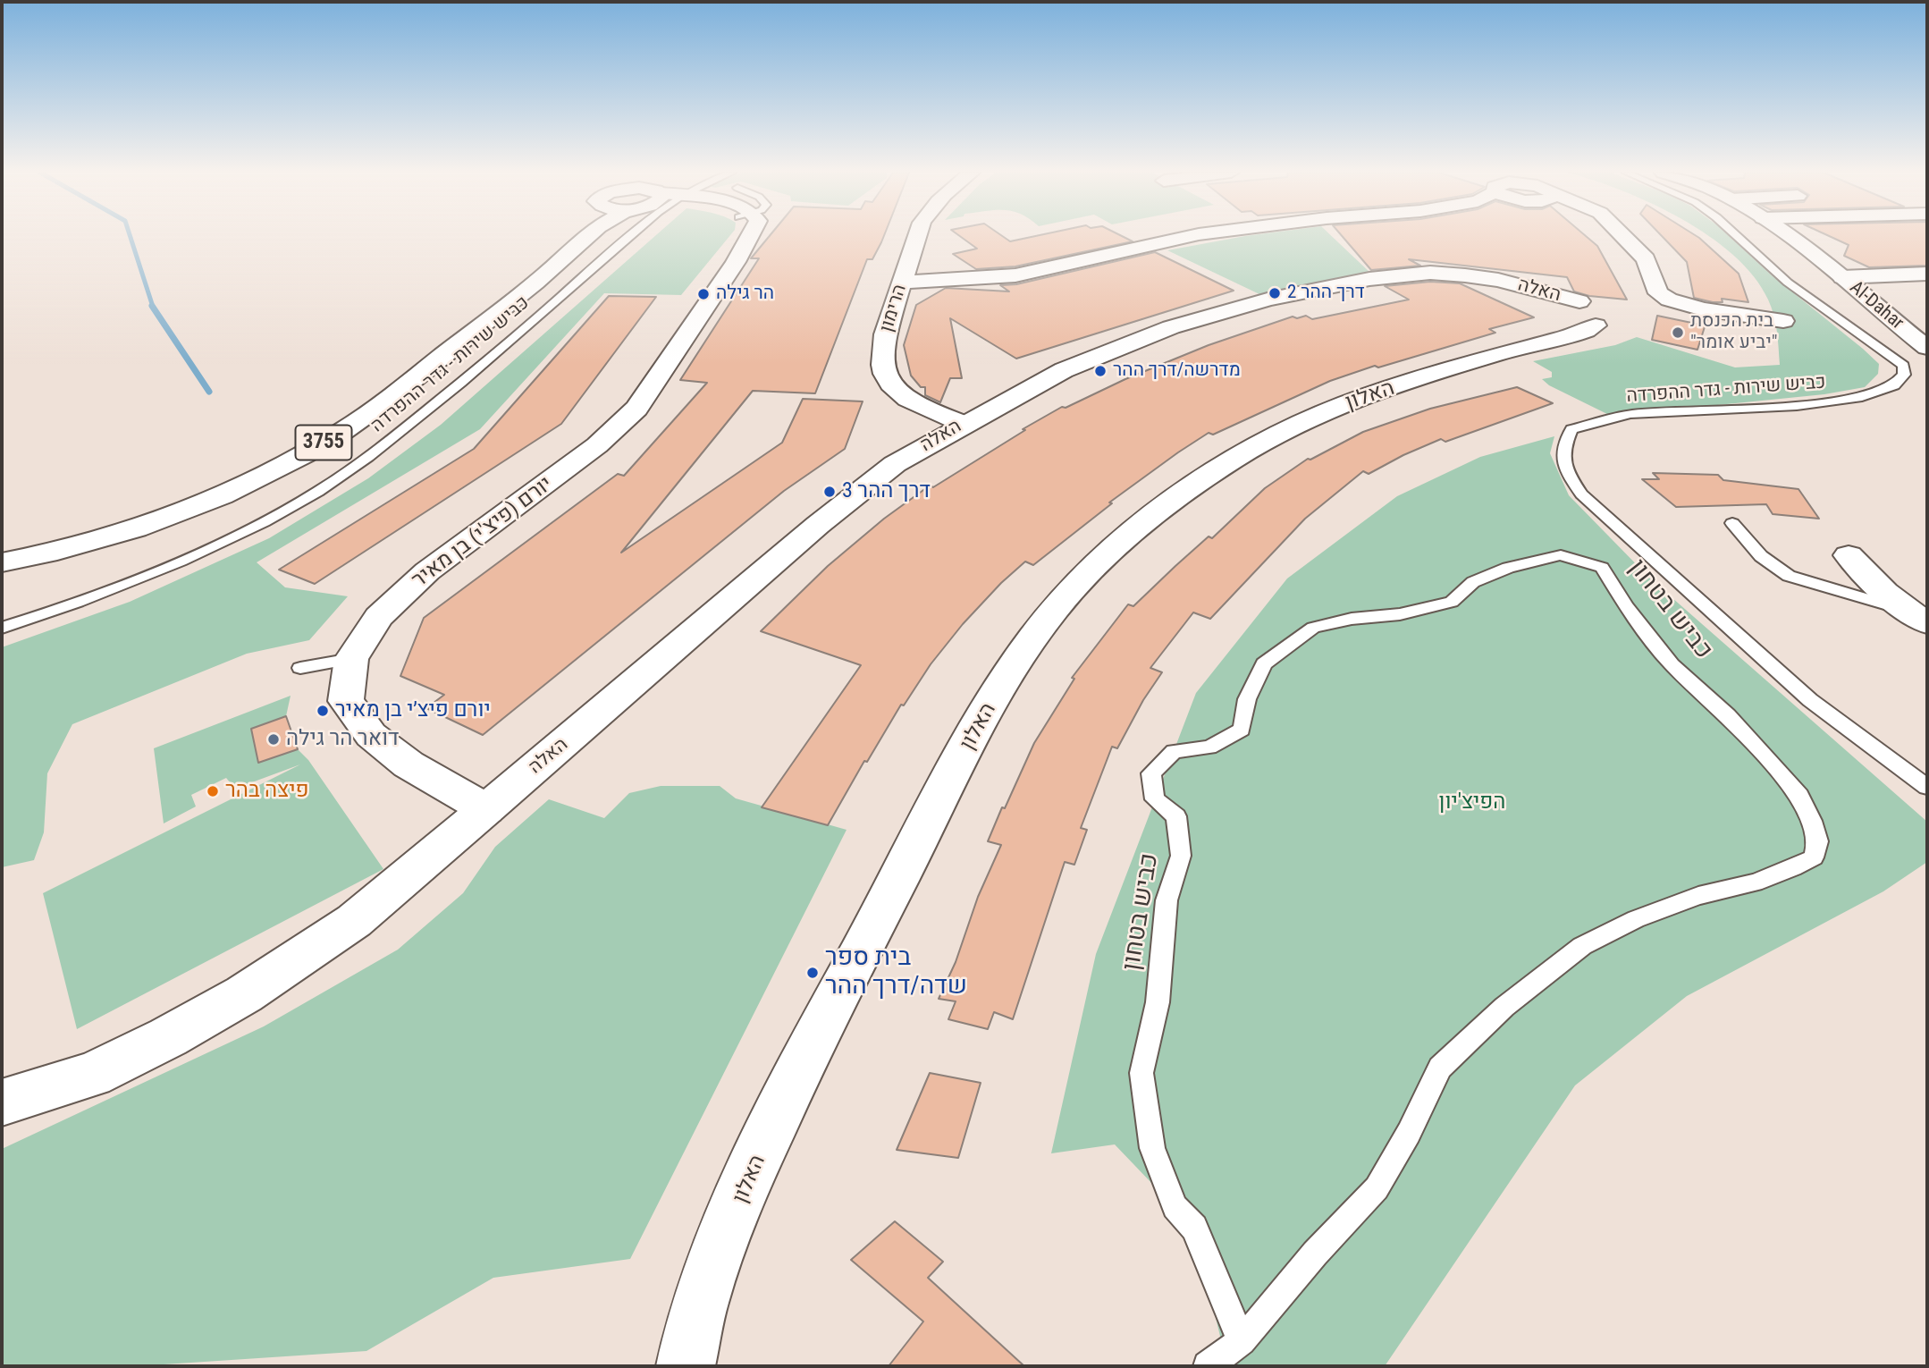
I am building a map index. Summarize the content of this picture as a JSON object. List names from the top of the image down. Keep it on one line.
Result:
{"streets":{"street":["האלה","Al-Dahar","הרימון","האלון","3755","יורם (פיצ'י) בן מאיר"],"lane":["כביש שירות - גדר ההפרדה","כביש בטחון"]},"crossings":[["האלה","הרימון"],["האלה","האלון"],["האלה","יורם (פיצ'י) בן מאיר"]],"parks":["הפיצ'יון"],"places":["דרך ההר 2","הר גילה","בית הכנסת \"יביע אומר\"","מדרשה/דרך ההר","דרך ההר 3","יורם פיצ׳י בן מאיר","דואר הר גילה","פיצה בהר","בית ספר שדה/דרך ההר"]}
